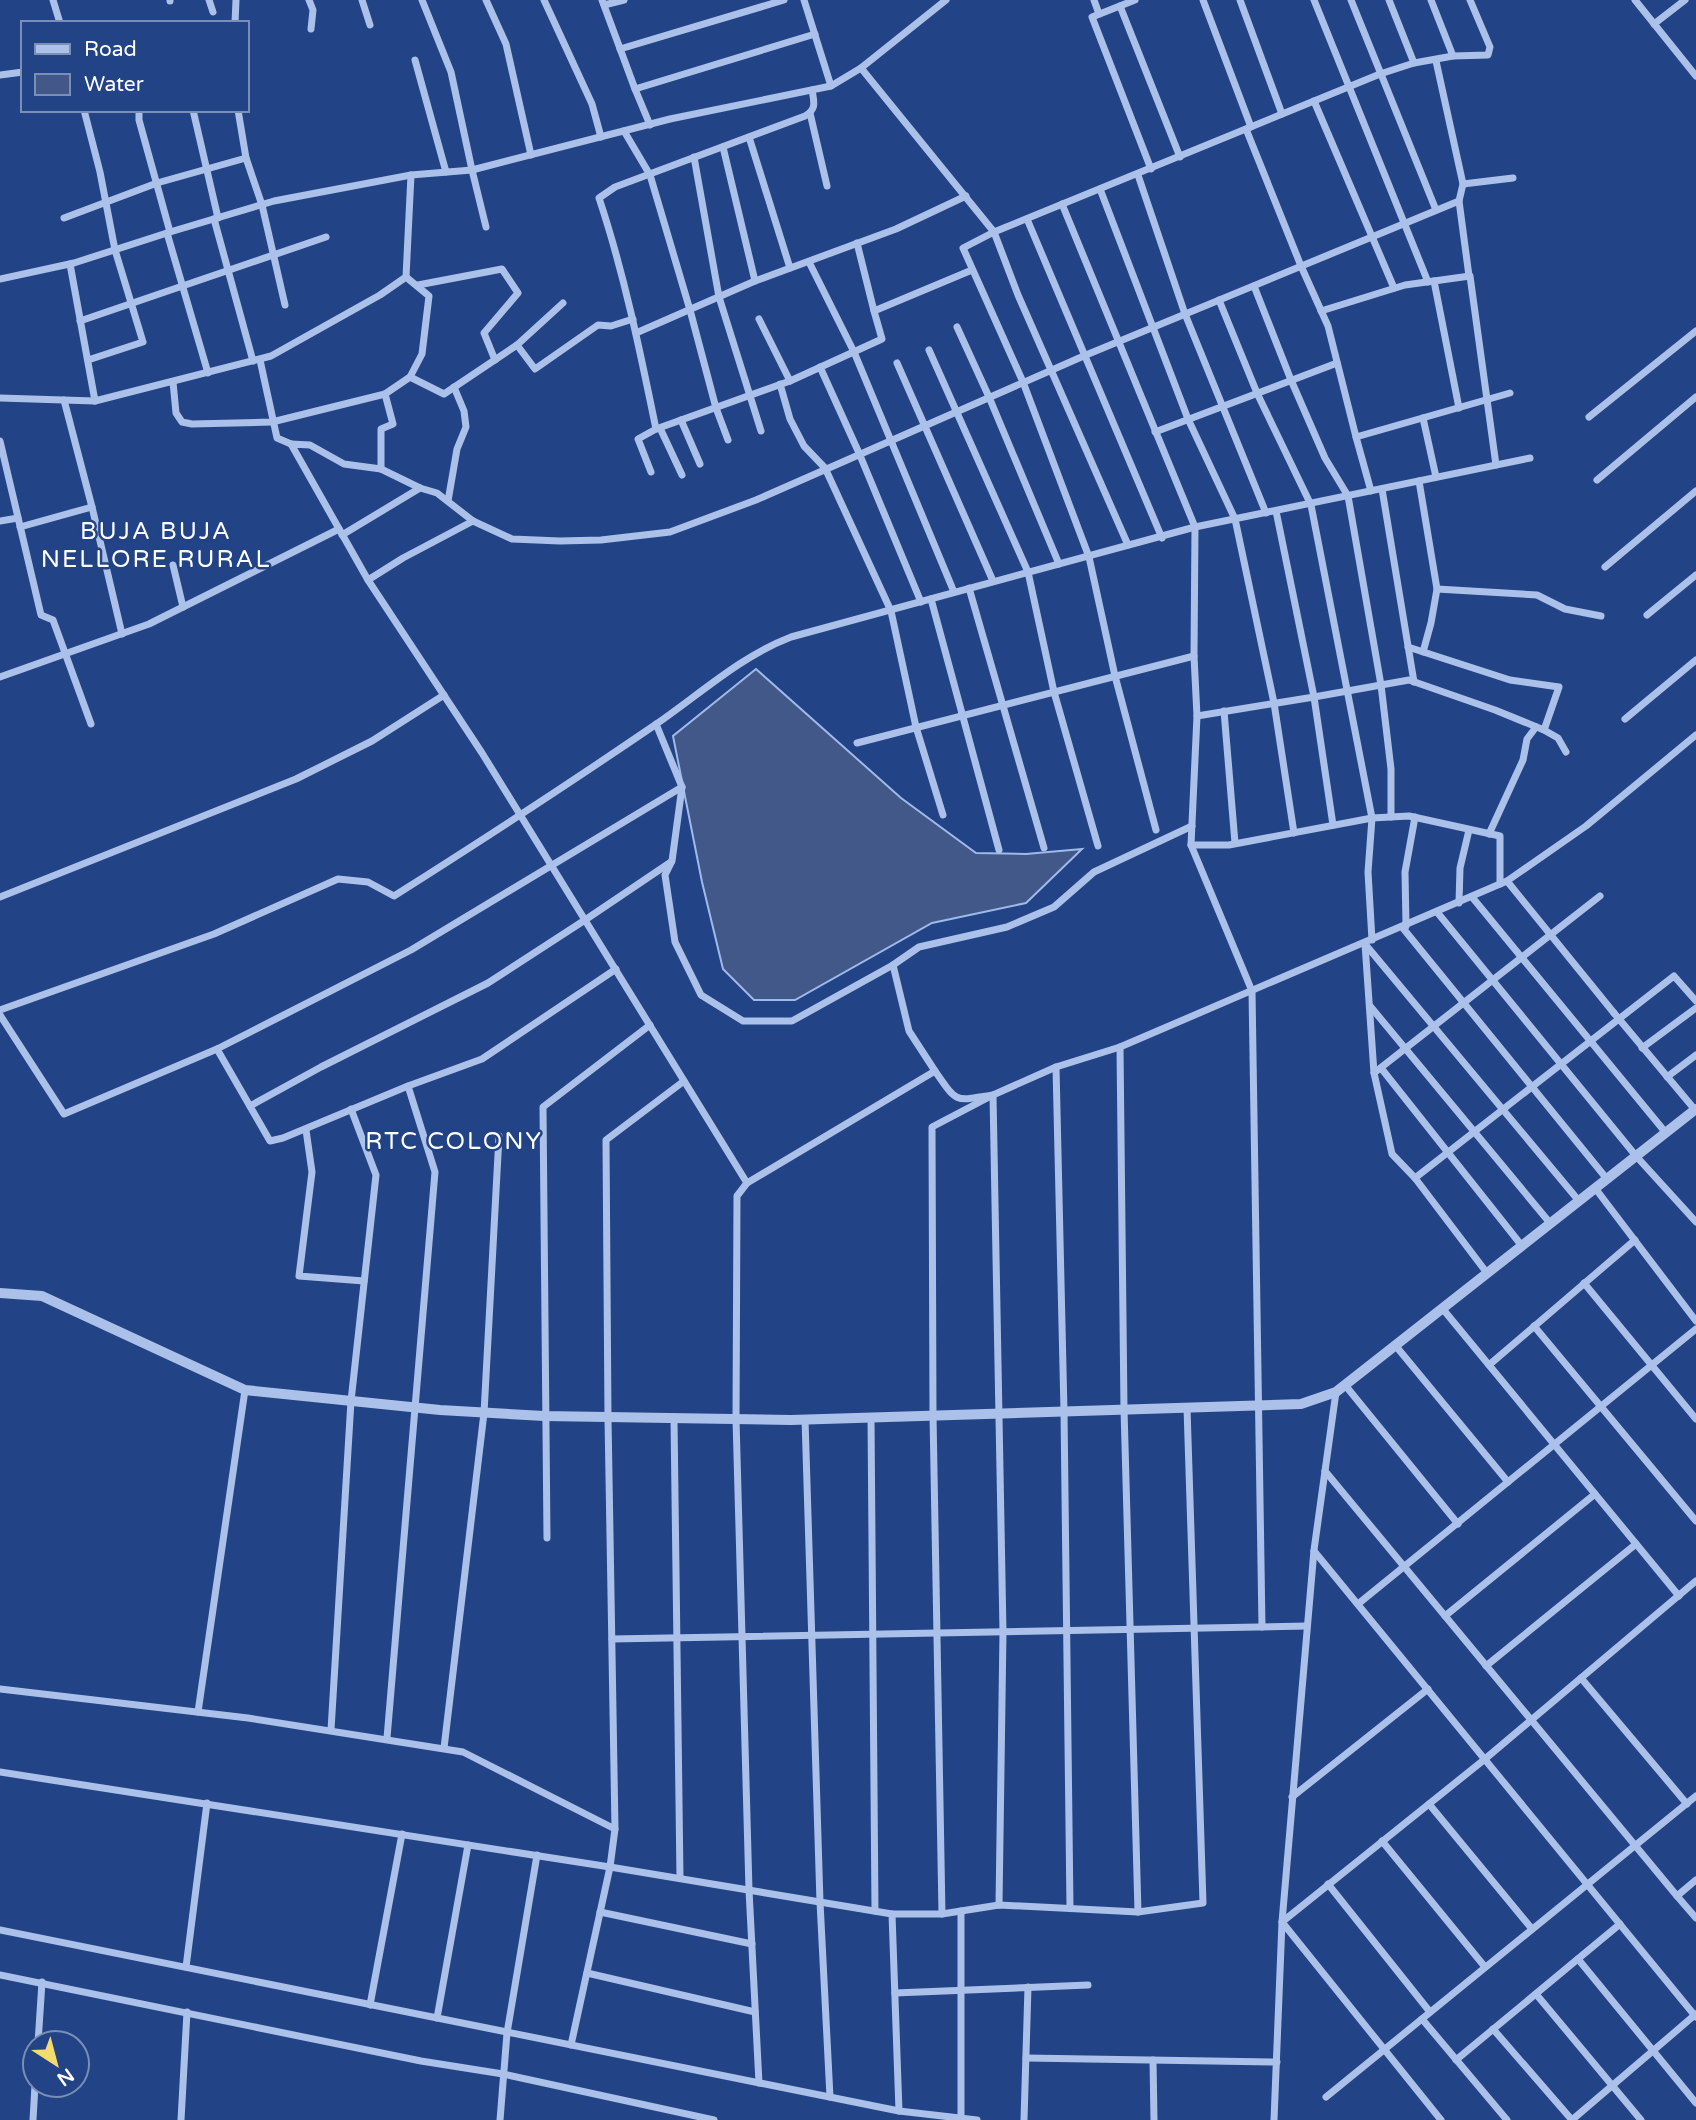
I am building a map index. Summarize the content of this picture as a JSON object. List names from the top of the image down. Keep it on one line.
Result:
{"districts":["BUJA BUJA NELLORE RURAL","RTC COLONY"],"legend":["Road","Water"],"north":"bottom right"}
